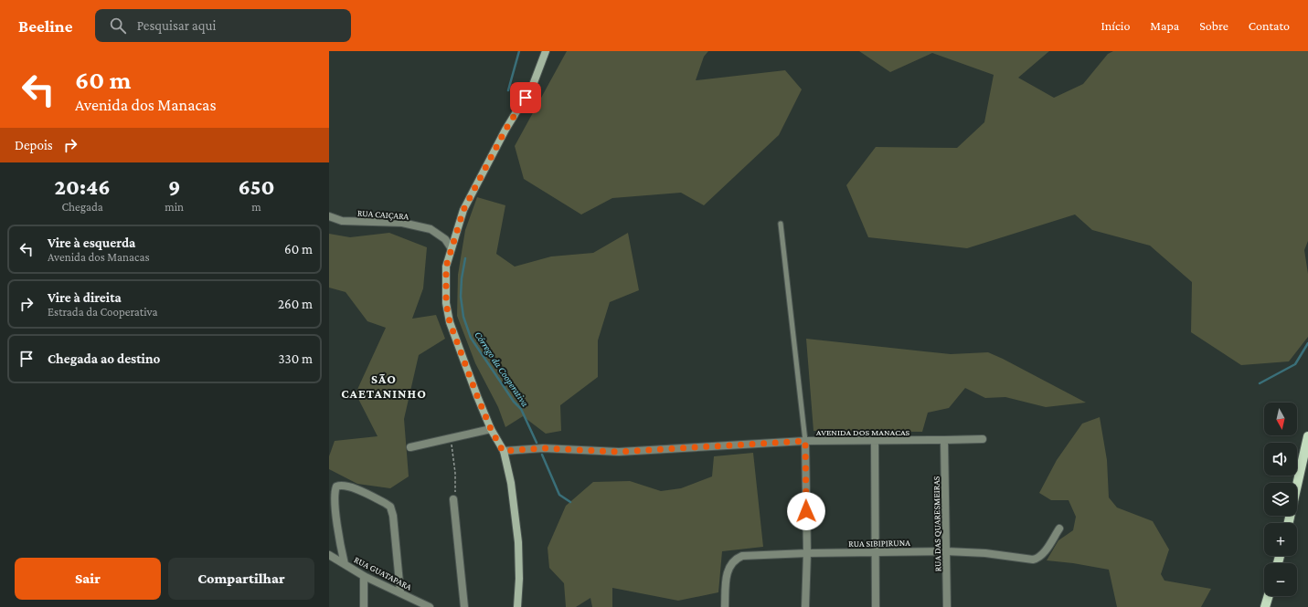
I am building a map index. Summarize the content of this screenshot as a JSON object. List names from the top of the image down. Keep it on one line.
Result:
{"streets":{"street":["RUA CAIÇARA","AVENIDA DOS MANACAS","RUA DAS QUARESMEIRAS","RUA SIBIPIRUNA","RUA GUATAPARA"]},"crossings":[["AVENIDA DOS MANACAS","RUA DAS QUARESMEIRAS"],["RUA DAS QUARESMEIRAS","RUA SIBIPIRUNA"]],"districts":["SÃO CAETANINHO"],"water":["Córrego da Cooperativa"],"north":"bottom","page":{"header":"Beeline","search":"Pesquisar aqui","nav":["Início","Mapa","Sobre","Contato"],"turn":["60 m","Avenida dos Manacas"],"then":"Depois","eta":["20:46","Chegada","9","min","650","m"],"list":[{"name":"Vire à esquerda","note":"Avenida dos Manacas","value":"60 m"},{"name":"Vire à direita","note":"Estrada da Cooperativa","value":"260 m"},{"name":"Chegada ao destino","value":"330 m"}],"map_buttons":["+","−"],"buttons":["Sair","Compartilhar"]}}
